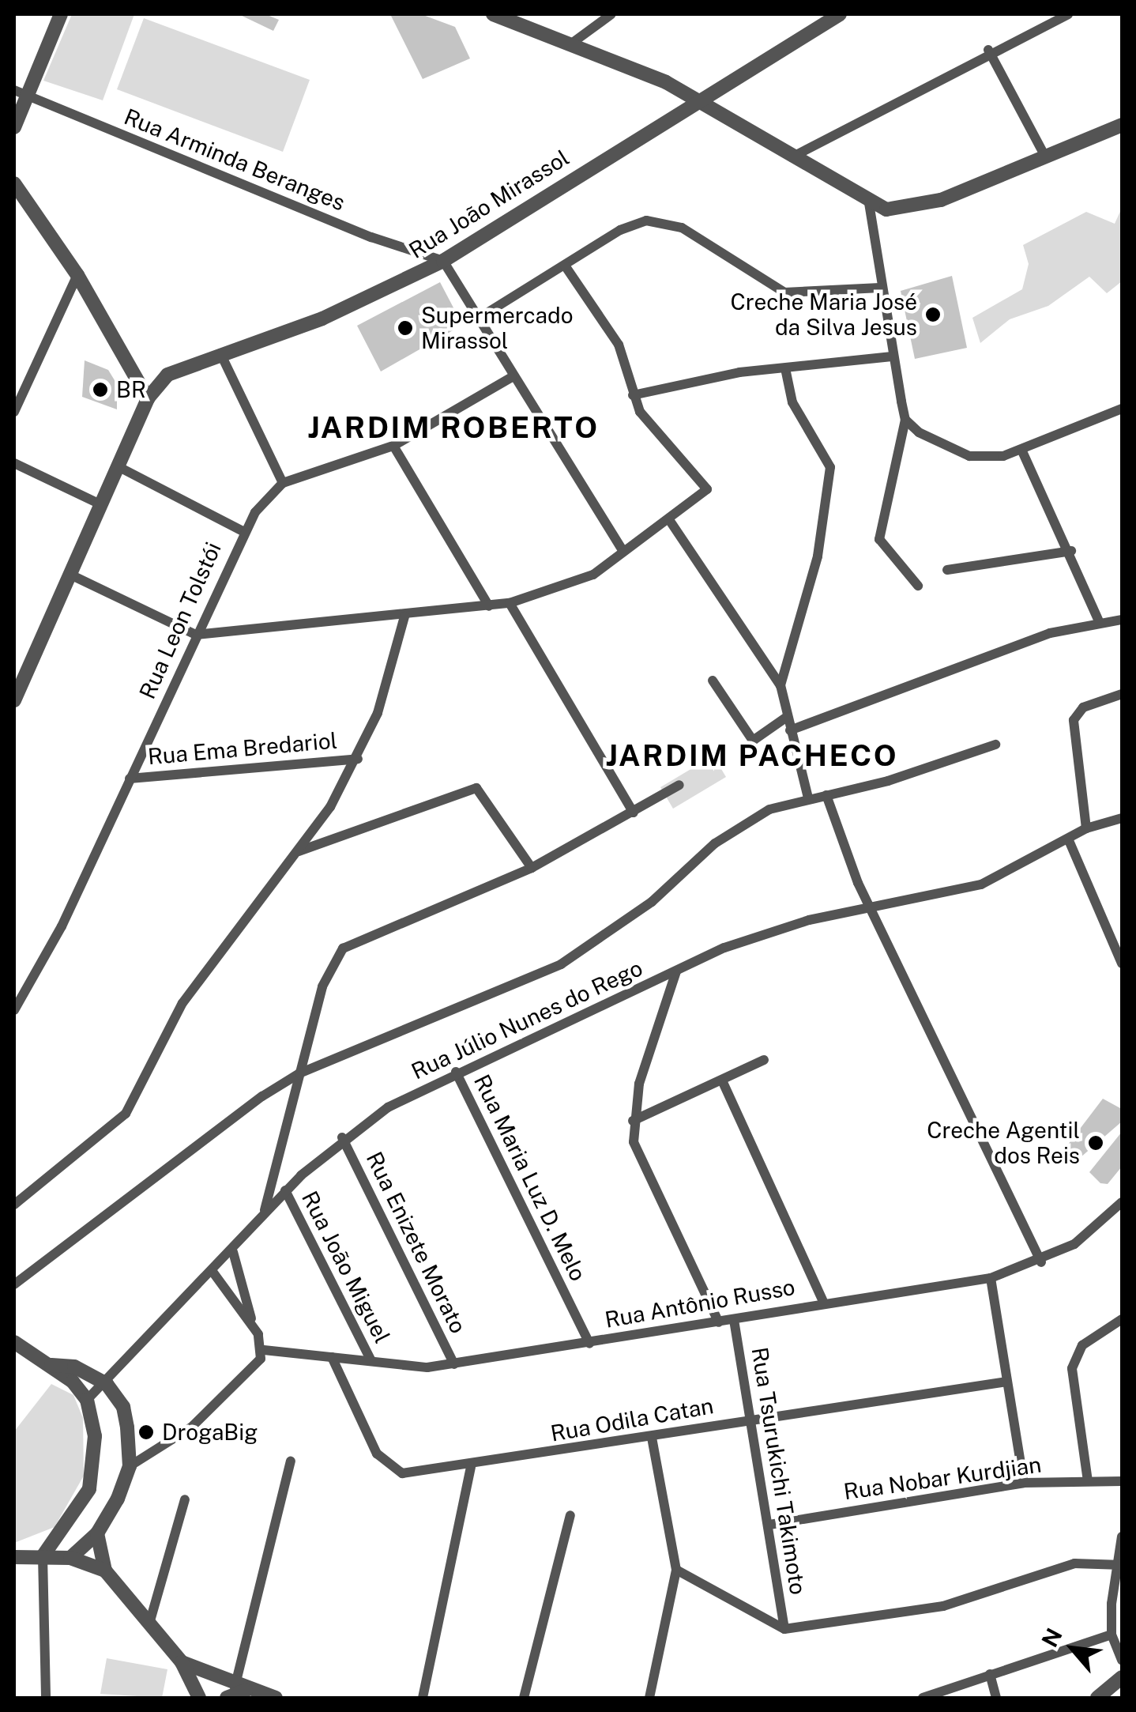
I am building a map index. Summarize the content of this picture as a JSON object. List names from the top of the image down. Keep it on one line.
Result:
{"streets":{"street":["Rua Arminda Beranges","Rua João Mirassol","Rua Leon Tolstói","Rua Ema Bredariol","Rua Júlio Nunes do Rego","Rua Maria Luz D. Melo","Rua Enizete Morato","Rua João Miguel","Rua Antônio Russo","Rua Odila Catan","Rua Tsurukichi Takimoto","Rua Nobar Kurdjian"]},"crossings":[["Rua Arminda Beranges","Rua João Mirassol"],["Rua Leon Tolstói","Rua Ema Bredariol"],["Rua Júlio Nunes do Rego","Rua Maria Luz D. Melo"],["Rua Júlio Nunes do Rego","Rua Enizete Morato"],["Rua Júlio Nunes do Rego","Rua João Miguel"],["Rua Maria Luz D. Melo","Rua Antônio Russo"],["Rua Enizete Morato","Rua Antônio Russo"],["Rua João Miguel","Rua Antônio Russo"],["Rua Antônio Russo","Rua Odila Catan"],["Rua Antônio Russo","Rua Tsurukichi Takimoto"],["Rua Odila Catan","Rua Tsurukichi Takimoto"],["Rua Tsurukichi Takimoto","Rua Nobar Kurdjian"]],"districts":["JARDIM ROBERTO","JARDIM PACHECO"],"places":["Creche Maria José da Silva Jesus","Supermercado Mirassol","BR","Creche Agentil dos Reis","DrogaBig"],"north":"top left"}
